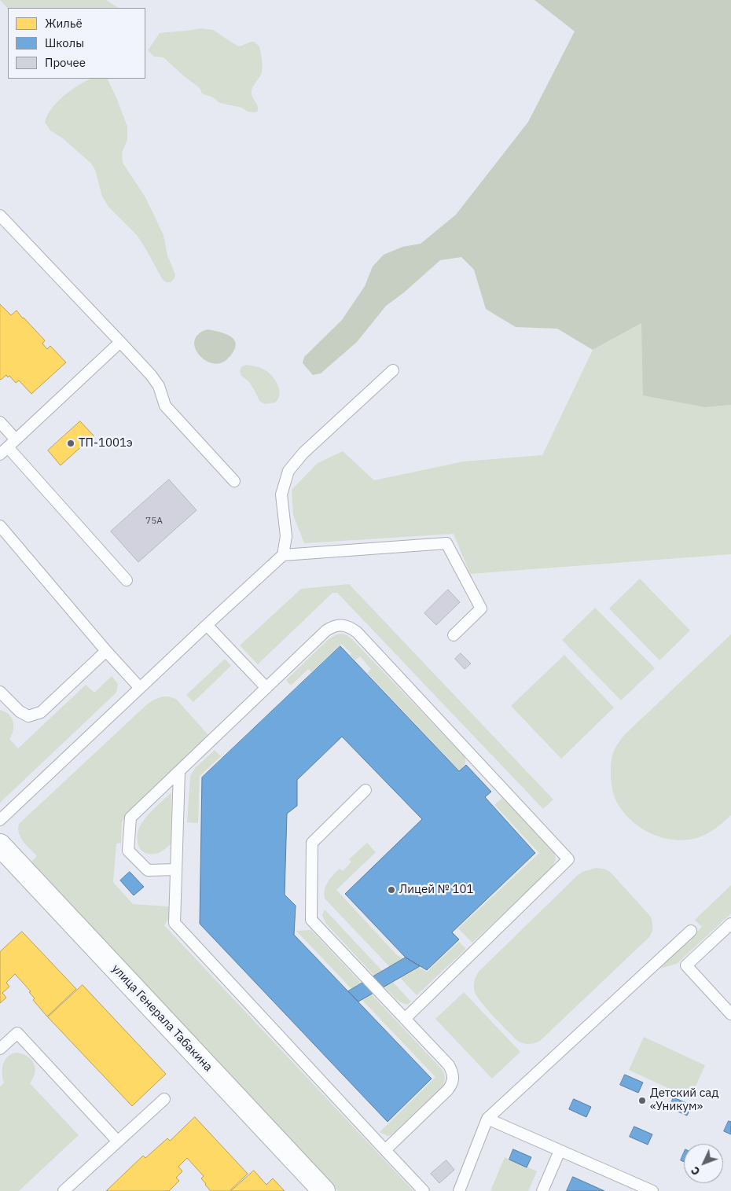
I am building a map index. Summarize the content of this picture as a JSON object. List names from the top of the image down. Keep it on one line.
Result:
{"streets":{"street":["улица Генерала Табакина"]},"places":["ТП-1001э","Лицей № 101","Детский сад «Уникум»"],"house_numbers":["75А"],"legend":["Жильё","Школы","Прочее"],"north":"bottom left"}
